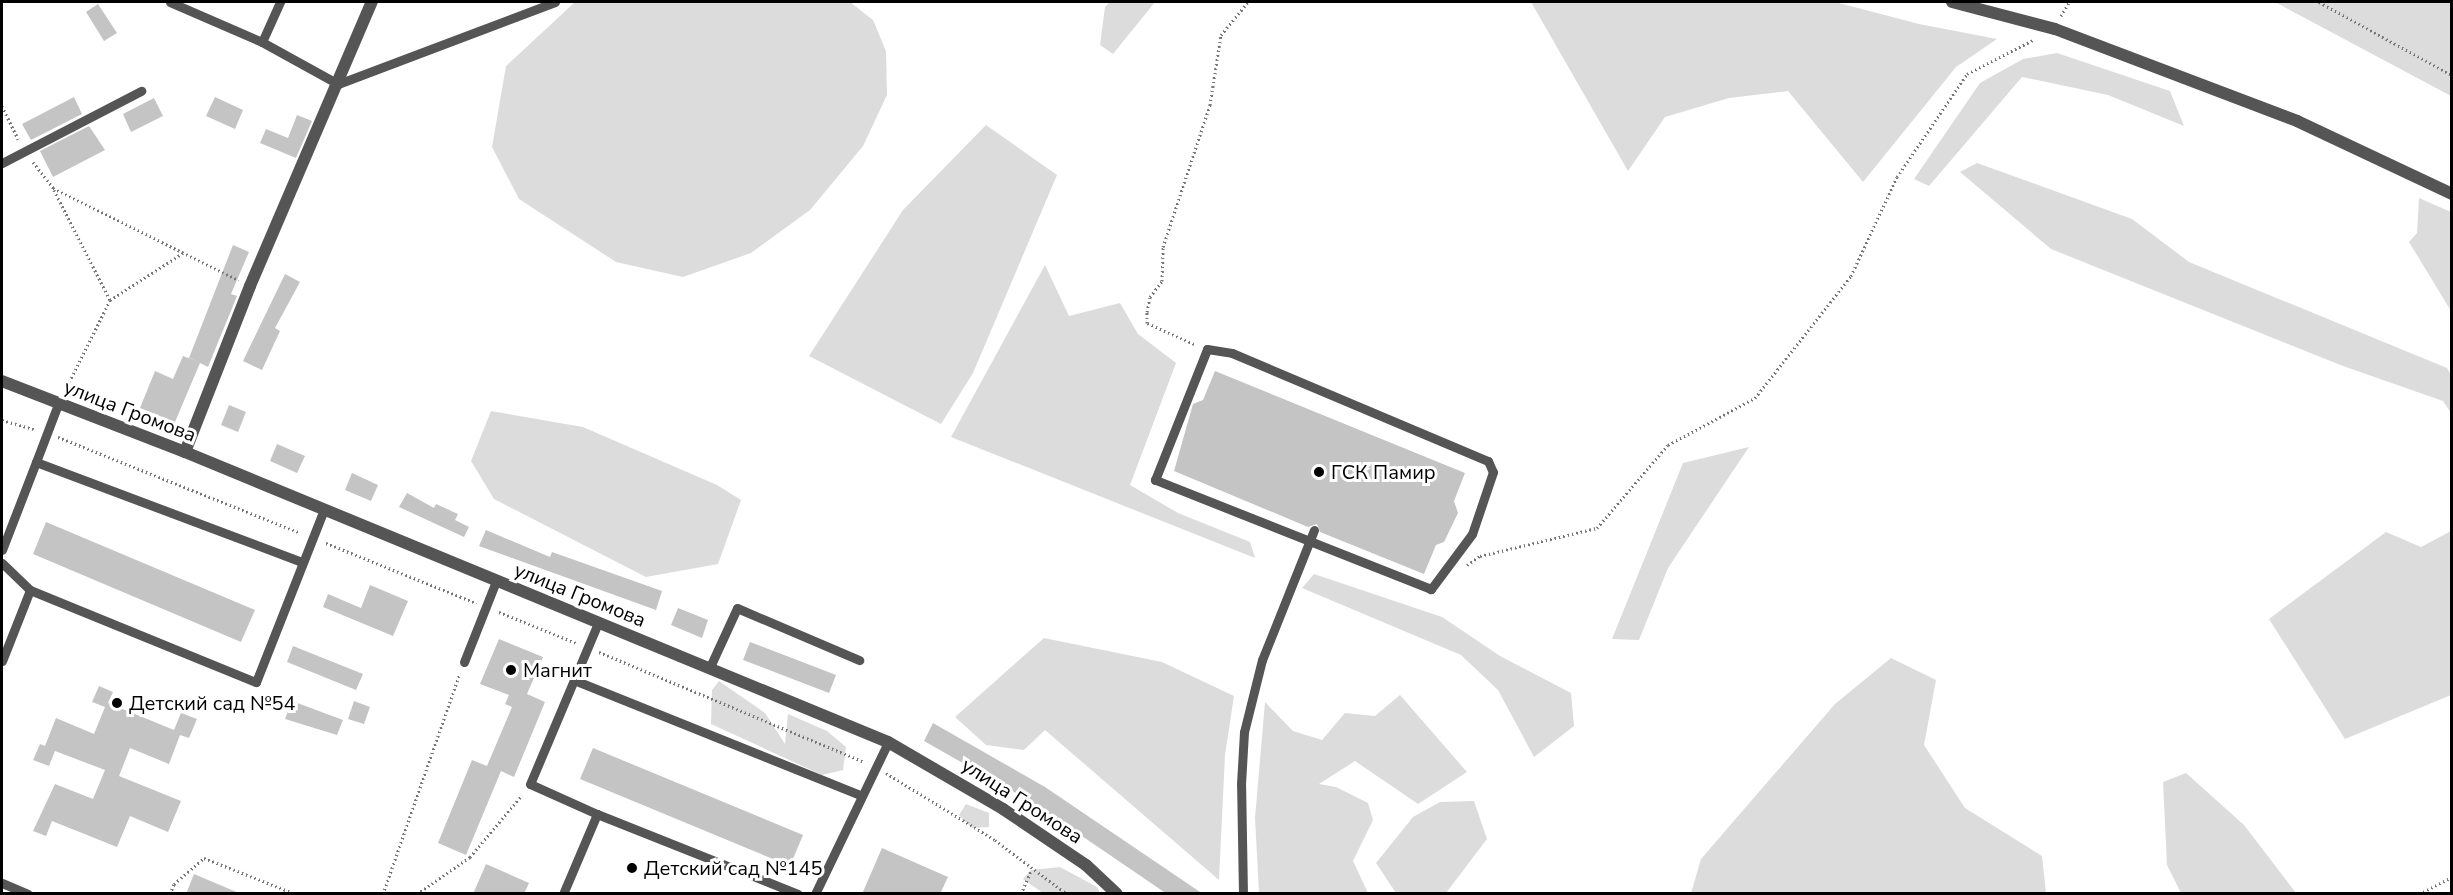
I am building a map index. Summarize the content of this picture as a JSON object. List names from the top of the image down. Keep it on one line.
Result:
{"streets":{"street":["улица Громова"]},"places":["ГСК Памир","Магнит","Детский сад №54","Детский сад №145"]}
